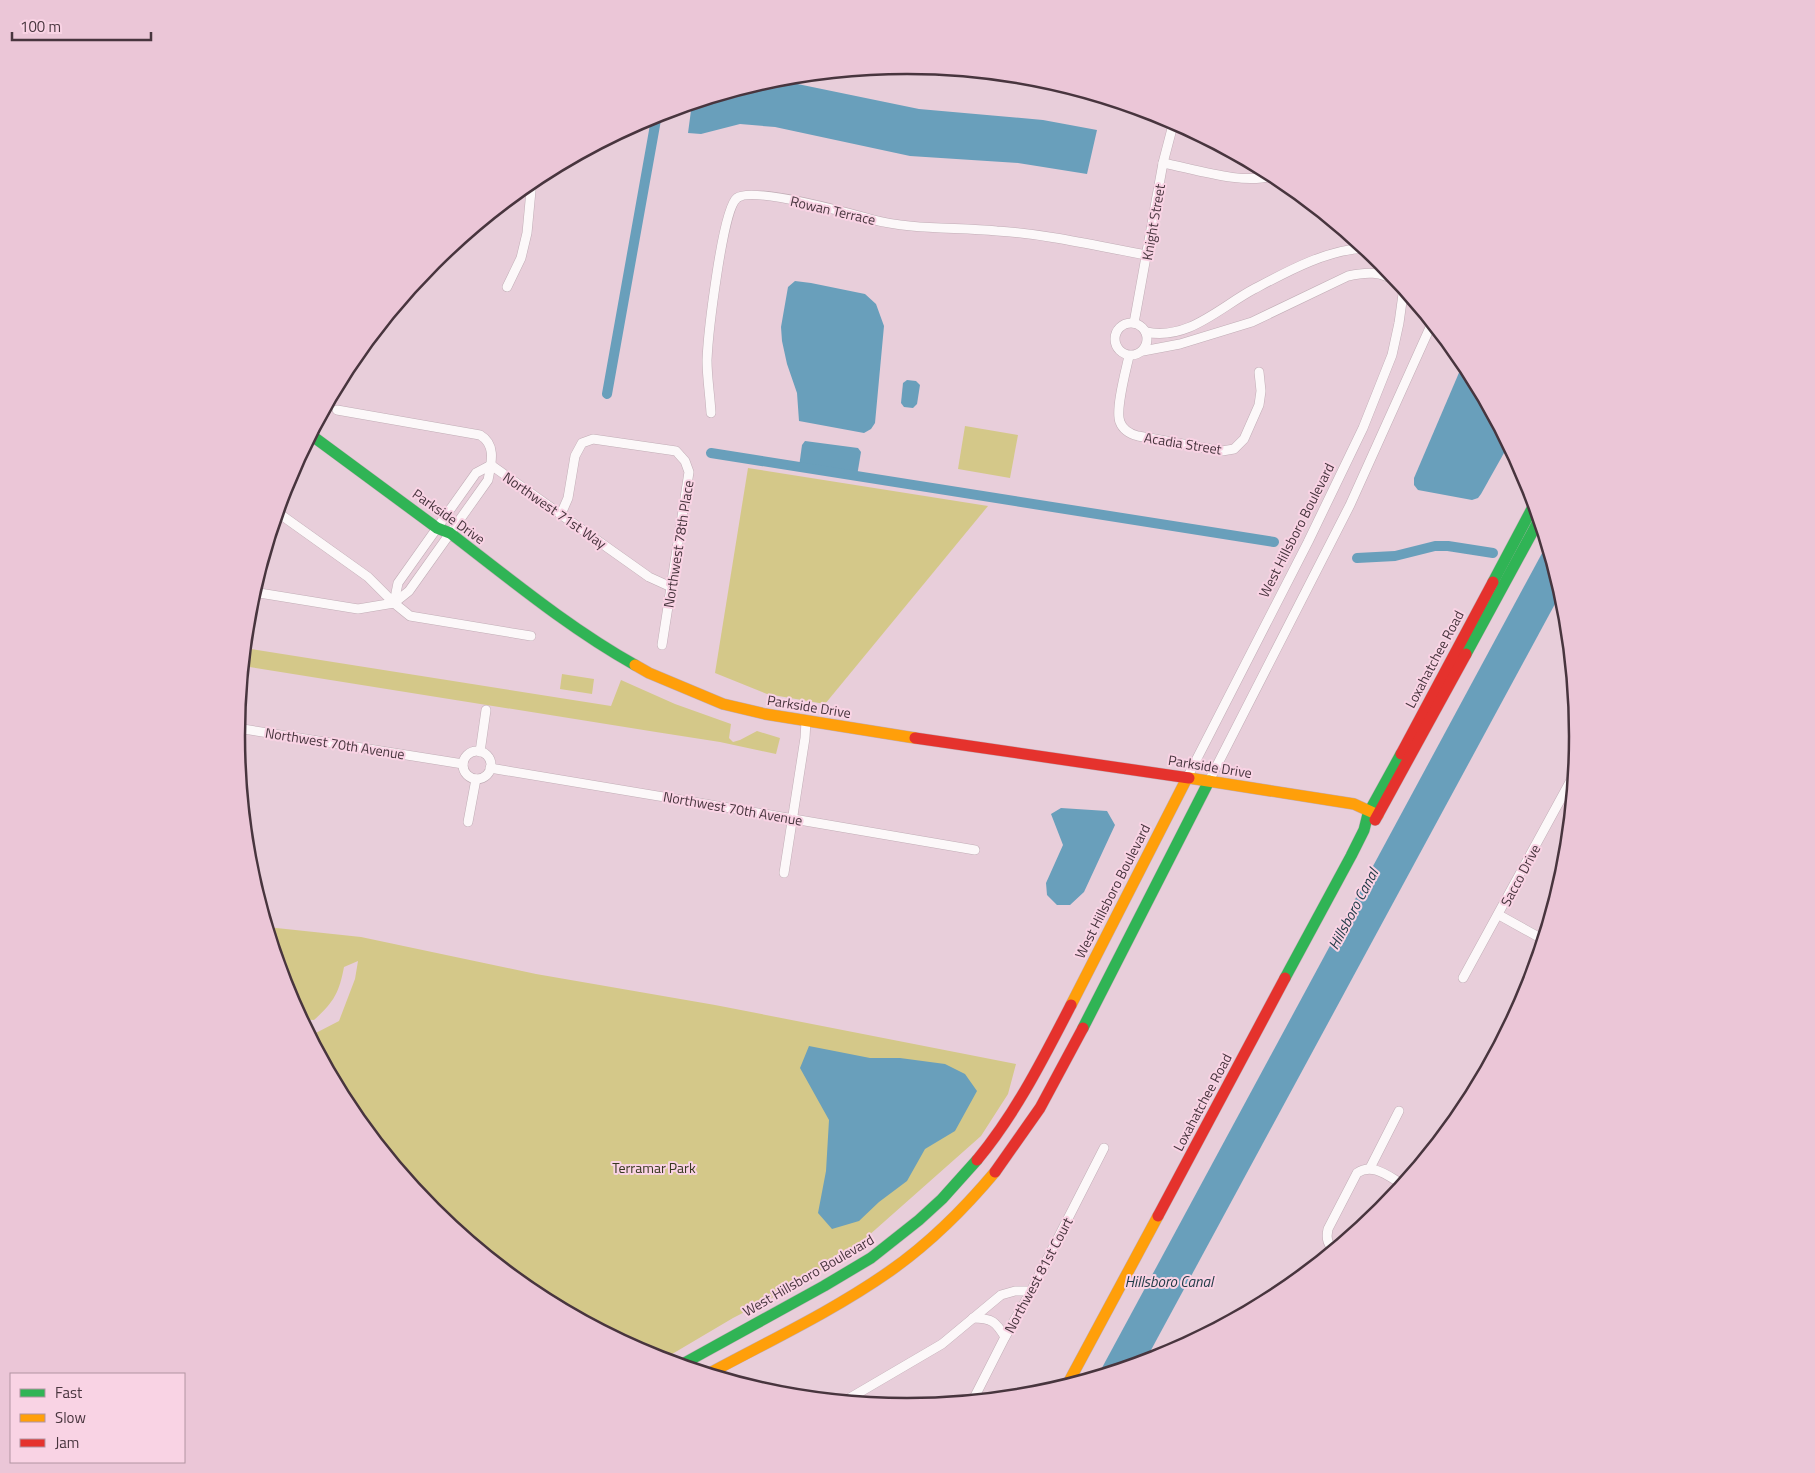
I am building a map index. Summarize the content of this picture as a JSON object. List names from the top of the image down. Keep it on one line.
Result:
{"streets":{"street":["Rowan Terrace","Knight Street","Acadia Street","Northwest 71st Way","Parkside Drive","West Hillsboro Boulevard","Northwest 78th Place","Loxahatchee Road","Northwest 70th Avenue","Sacco Drive","Northwest 81st Court"]},"crossings":[["Rowan Terrace","Knight Street"],["Knight Street","Acadia Street"],["Northwest 71st Way","Northwest 78th Place"],["Parkside Drive","West Hillsboro Boulevard"],["Parkside Drive","Loxahatchee Road"]],"water":["Hillsboro Canal"],"parks":["Terramar Park"],"legend":["Fast","Slow","Jam"],"scale_bar":"100 m"}
